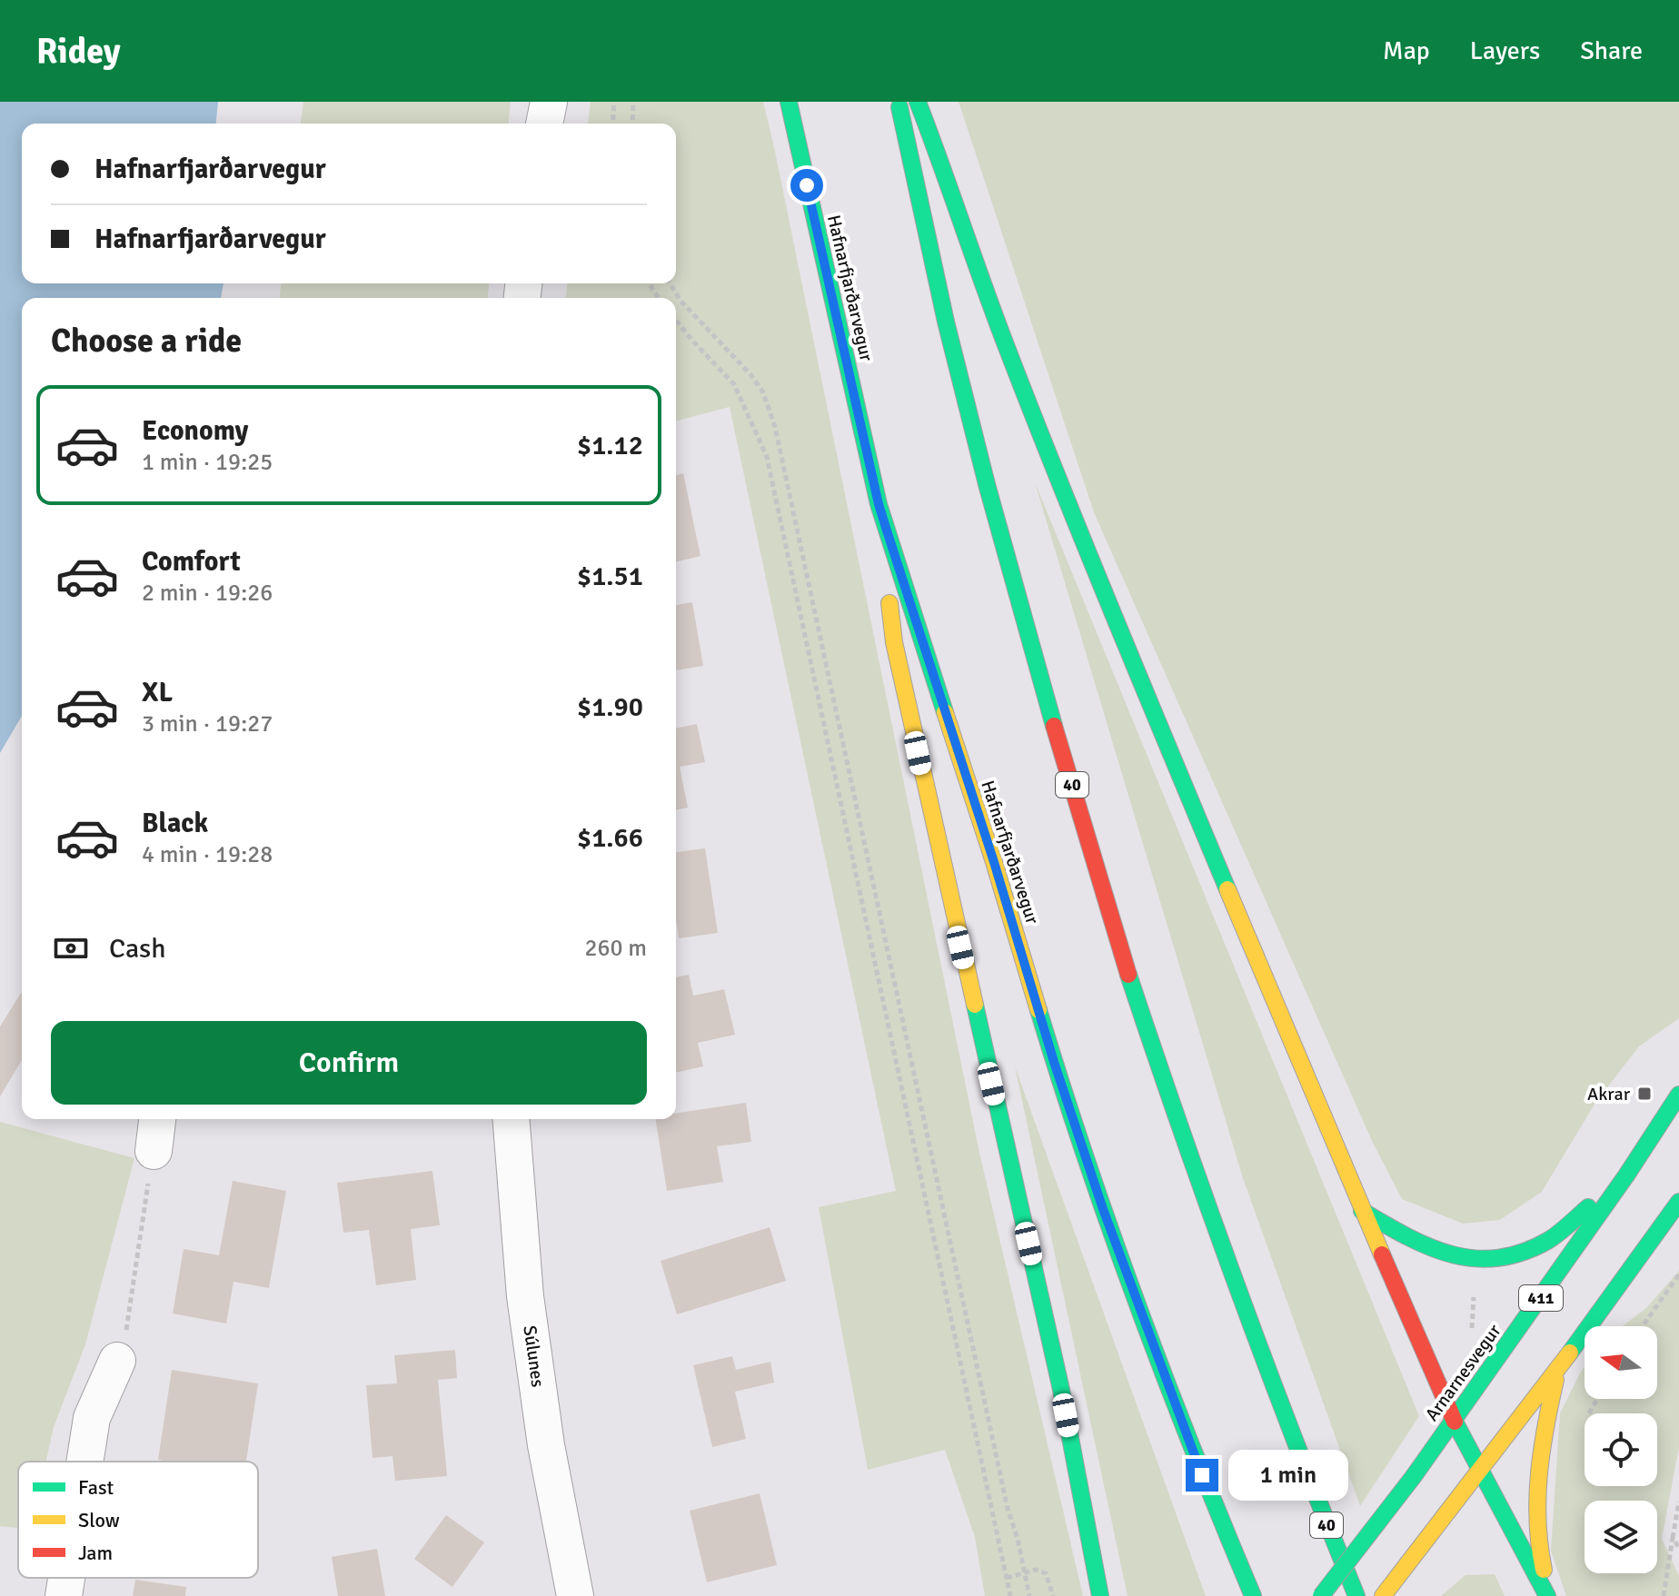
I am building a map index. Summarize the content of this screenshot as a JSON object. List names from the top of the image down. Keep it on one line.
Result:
{"streets":{"main road":["Hafnarfjarðarvegur","40","411","Arnarnesvegur"],"street":["Súlunes"]},"places":{"transit":["Akrar"]},"legend":["Fast","Slow","Jam"],"north":"left","page":{"header":"Ridey","nav":["Map","Layers","Share"],"banner":["Hafnarfjarðarvegur","Hafnarfjarðarvegur"],"heading":"Choose a ride","list":[{"name":"Economy","note":"1 min · 19:25","value":"$1.12"},{"name":"Comfort","note":"2 min · 19:26","value":"$1.51"},{"name":"XL","note":"3 min · 19:27","value":"$1.90"},{"name":"Black","note":"4 min · 19:28","value":"$1.66"}],"pay":["Cash","260 m"],"buttons":"Confirm","bubble":"1 min"}}
